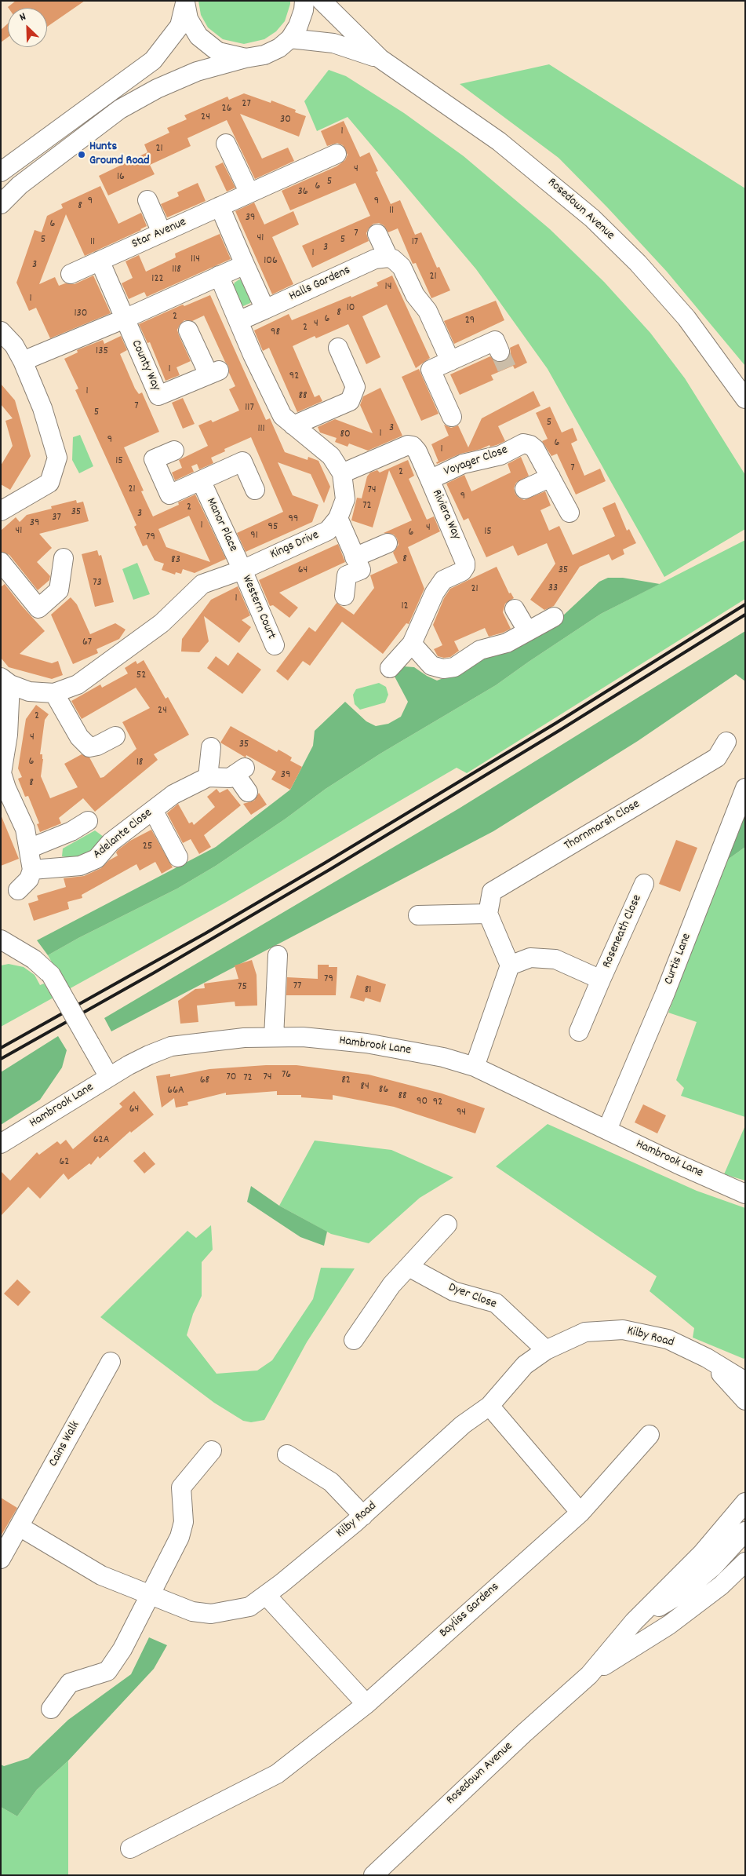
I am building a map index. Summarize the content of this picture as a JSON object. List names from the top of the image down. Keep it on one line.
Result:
{"streets":{"street":["Rosedown Avenue","Star Avenue","Halls Gardens","County Way","Voyager Close","Riviera Way","Manor Place","Kings Drive","Western Court","Thornmarsh Close","Adelante Close","Roseneath Close","Curtis Lane","Hambrook Lane","Dyer Close","Kilby Road","Cains Walk","Bayliss Gardens"]},"crossings":[["Voyager Close","Riviera Way"],["Riviera Way","Kings Drive"],["Manor Place","Kings Drive"],["Manor Place","Western Court"],["Kings Drive","Western Court"],["Curtis Lane","Hambrook Lane"],["Dyer Close","Kilby Road"],["Kilby Road","Cains Walk"]],"places":["Hunts Ground Road"],"house_numbers":["27","26","24","30","1","21","4","16","5","6","36","9","9","8","11","39","6","7","41","5","5","11","17","3","1","114","106","3","118","21","122","14","1","10","8","130","2","6","29","4","2","98","135","1","92","1","88","7","117","5","5","3","111","1","80","9","6","1","15","7","2","21","74","9","72","2","35","3","37","99","39","1","95","4","41","15","6","91","79","8","83","64","35","73","33","21","1","12","67","52","24","2","4","35","6","18","39","8","25","79","77","75","81","76","70","74","72","68","82","84","86","66A","88","90","92","64","94","62A","62"],"north":"top left"}
